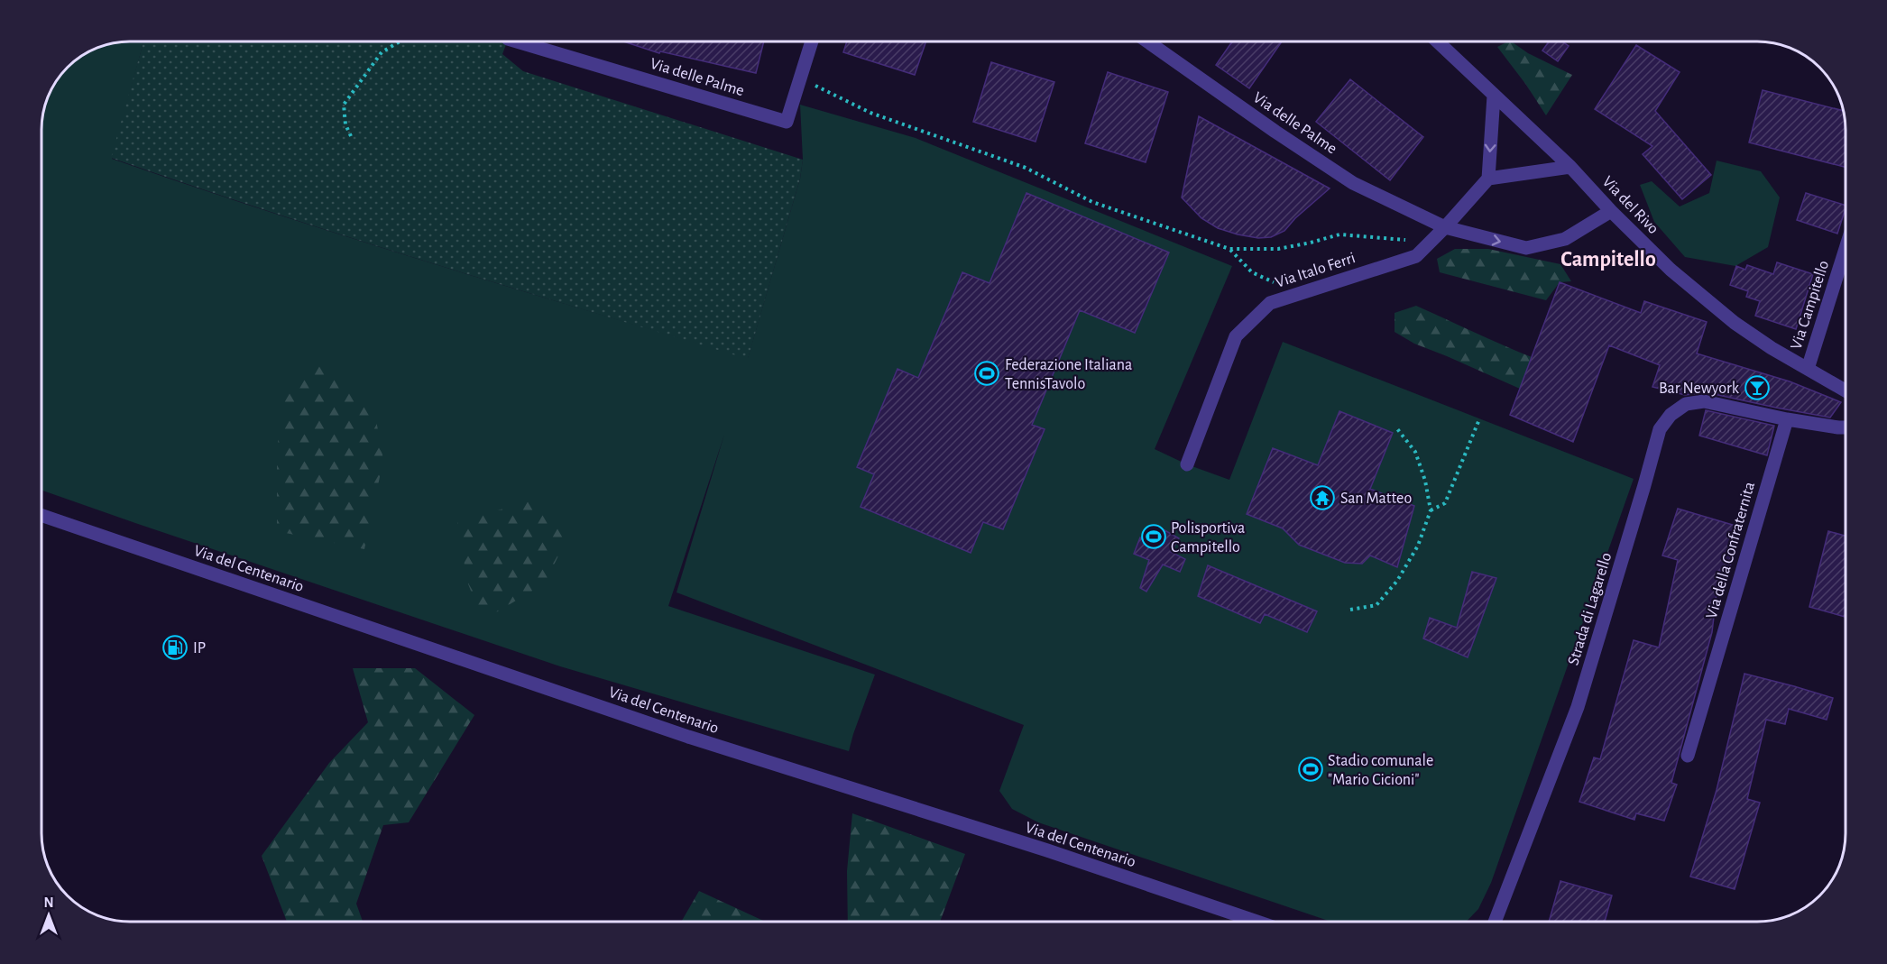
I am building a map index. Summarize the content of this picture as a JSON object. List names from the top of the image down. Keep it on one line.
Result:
{"streets":{"street":["Via delle Palme","Via del Rivo","Via Italo Ferri","Via Campitello","Via della Confraternita","Via del Centenario","Strada di Lagarello"]},"crossings":[["Via delle Palme","Via del Rivo"],["Via delle Palme","Via Italo Ferri"],["Via del Rivo","Via Campitello"],["Via della Confraternita","Strada di Lagarello"]],"districts":["Campitello"],"places":{"sports":["Federazione Italiana TennisTavolo","Polisportiva Campitello","Stadio comunale \"Mario Cicioni\""],"bar":["Bar Newyork"],"temple":["San Matteo"],"fuel station":["IP"]},"north":"top"}
